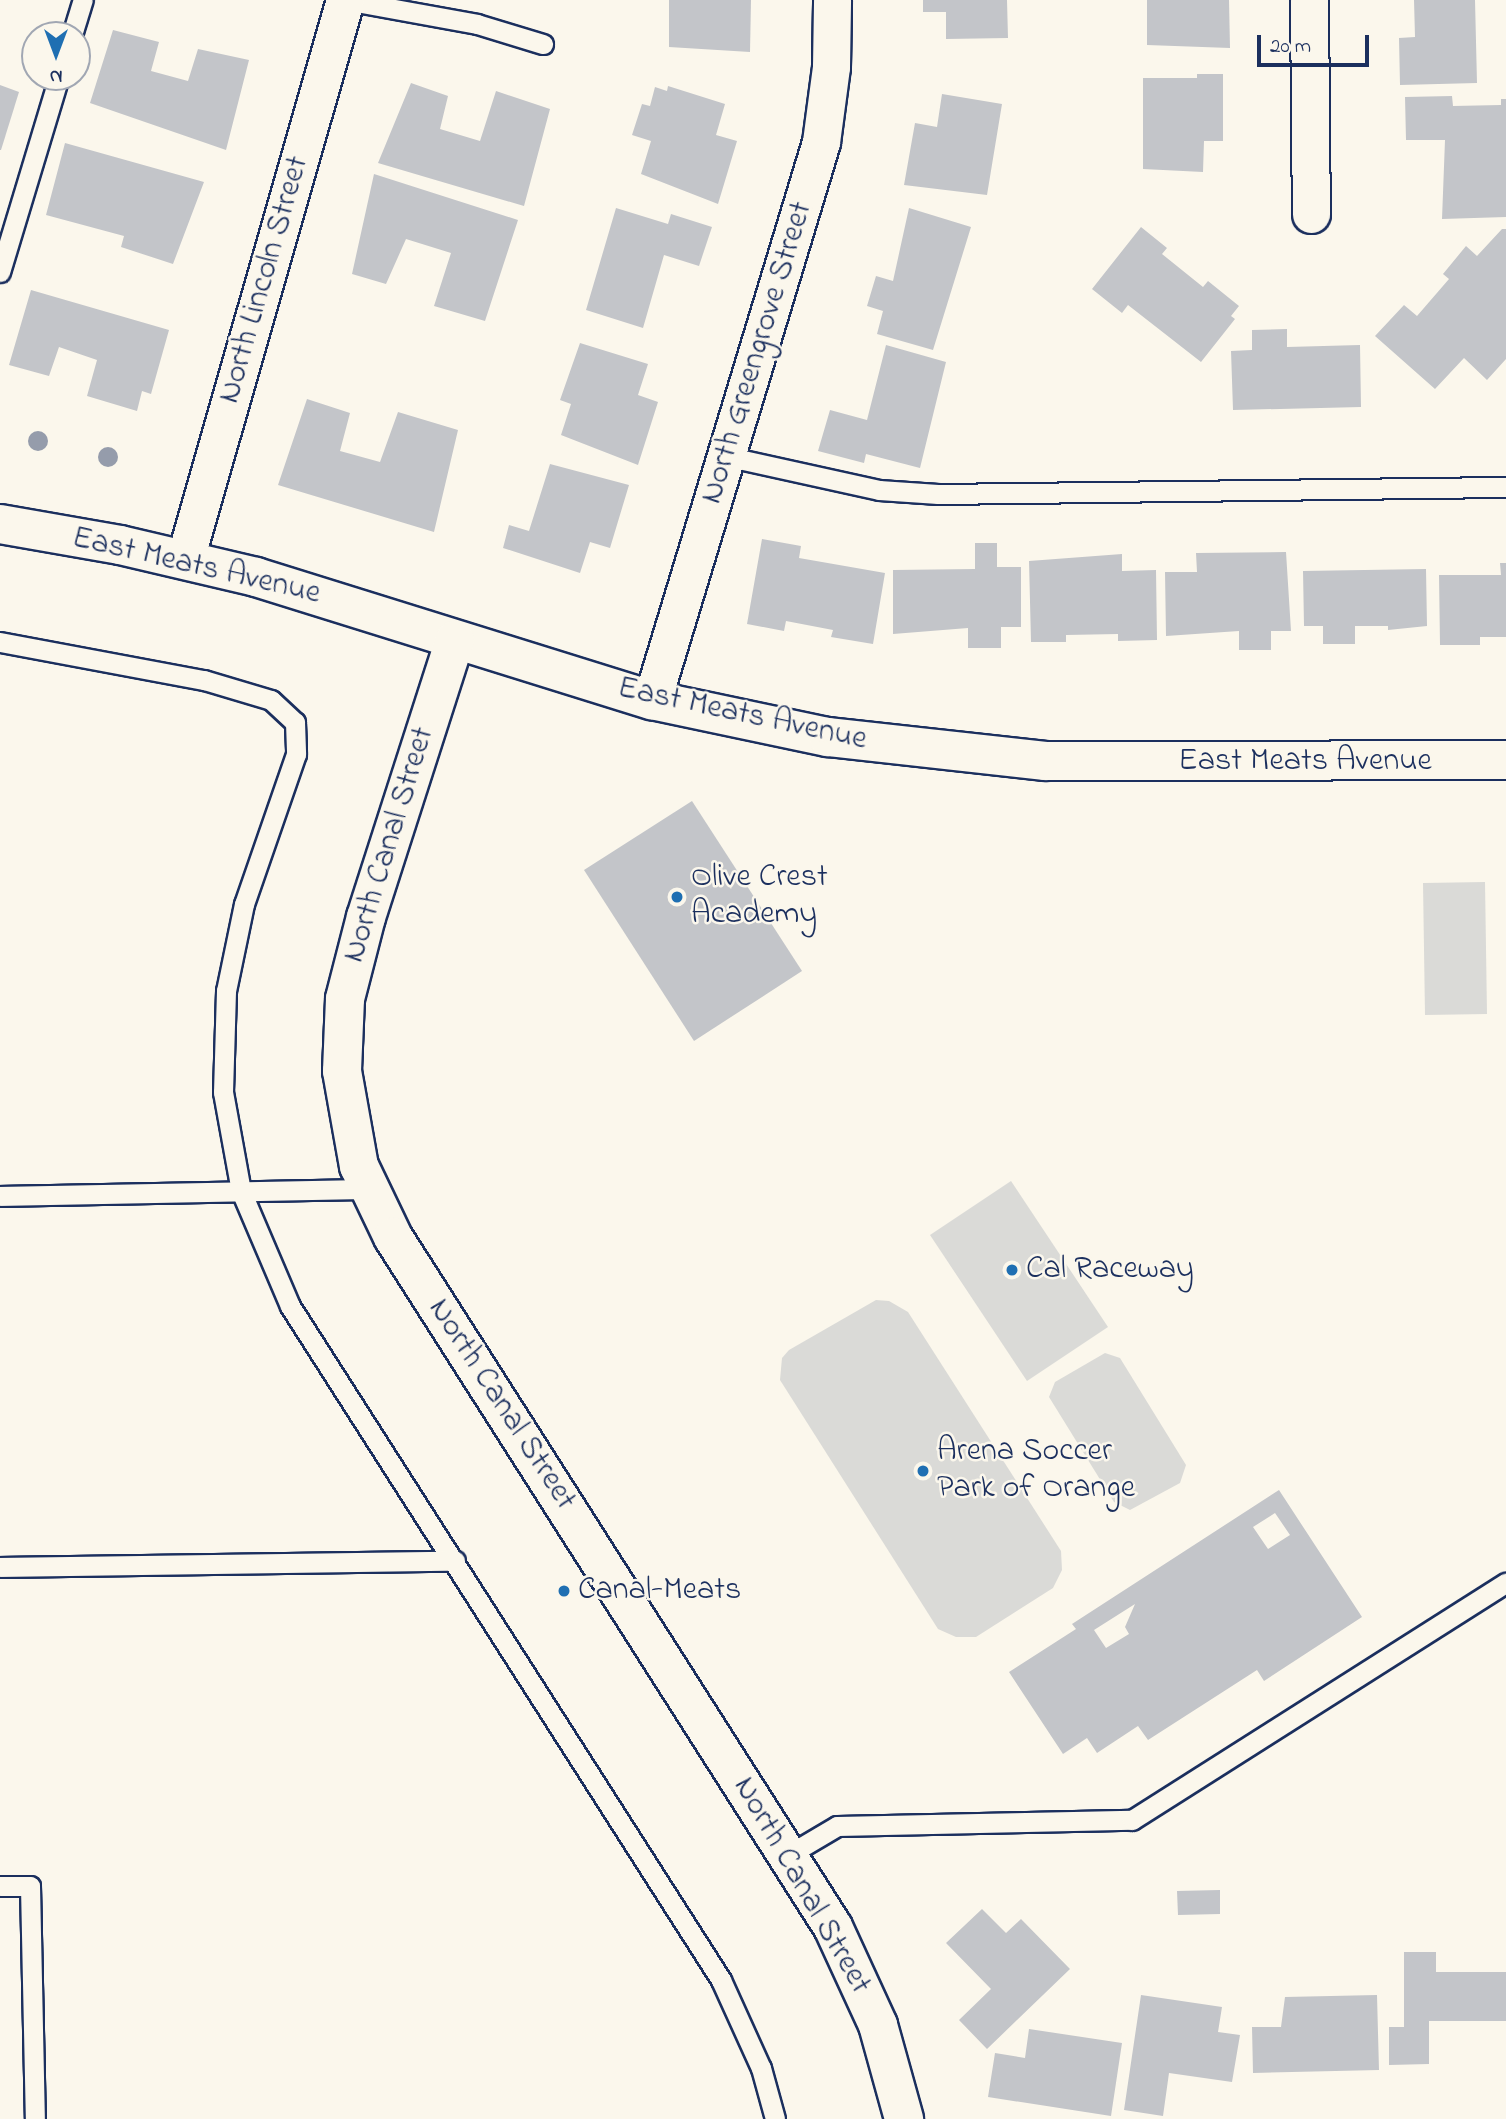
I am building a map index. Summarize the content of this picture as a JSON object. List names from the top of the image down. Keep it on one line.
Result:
{"streets":{"street":["North Lincoln Street","North Greengrove Street","East Meats Avenue","North Canal Street"]},"crossings":[["North Lincoln Street","East Meats Avenue"],["North Greengrove Street","East Meats Avenue"],["East Meats Avenue","North Canal Street"]],"places":["Olive Crest Academy","Cal Raceway","Arena Soccer Park of Orange","Canal-Meats"],"scale_bar":"20 m","north":"bottom"}
